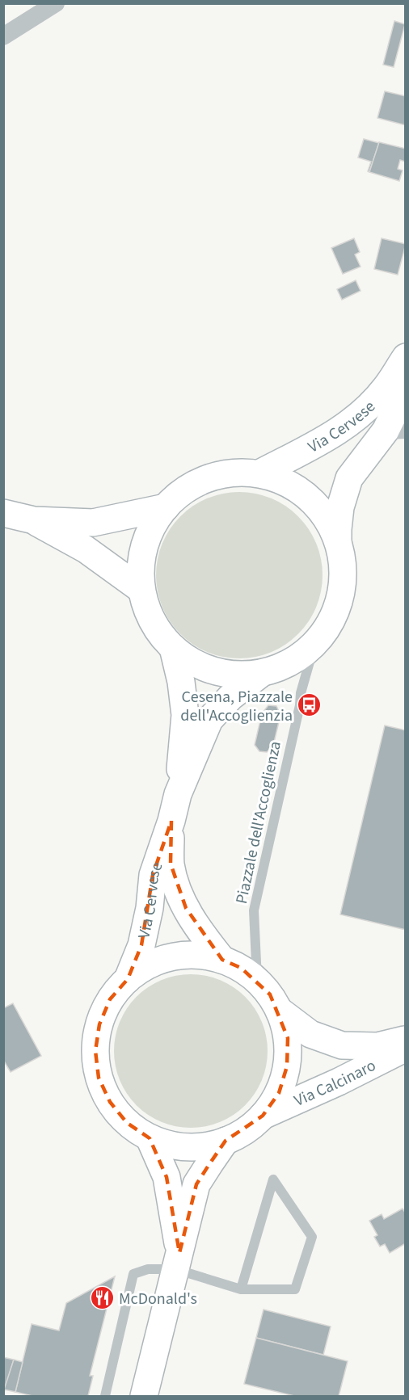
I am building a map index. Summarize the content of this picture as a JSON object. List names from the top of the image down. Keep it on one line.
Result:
{"streets":{"main road":["Via Cervese","Via Calcinaro"],"lane":["Piazzale dell'Accoglienza"]},"places":{"bus stop":["Cesena, Piazzale dell'Accoglienzia"],"restaurant":["McDonald's"]}}
